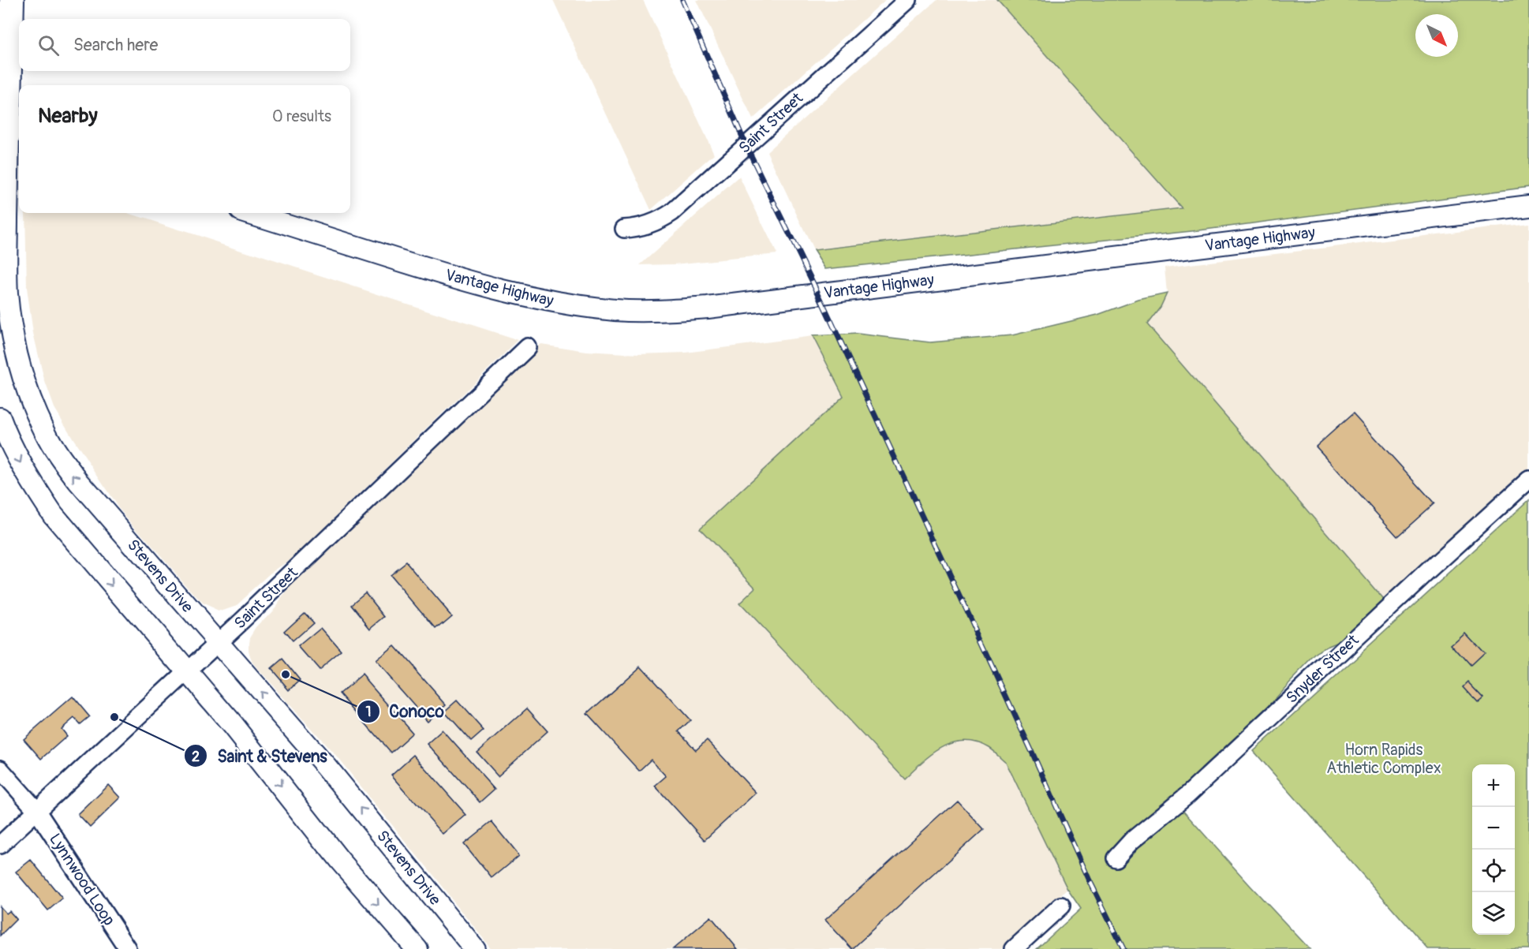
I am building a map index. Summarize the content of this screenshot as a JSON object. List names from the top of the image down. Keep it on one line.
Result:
{"streets":{"main road":["Vantage Highway","Stevens Drive"],"street":["Saint Street","Snyder Street","Lynnwood Loop"]},"crossings":[["Saint Street","Stevens Drive"],["Saint Street","Lynnwood Loop"]],"parks":["Horn Rapids Athletic Complex"],"places":["Conoco","Saint & Stevens"],"north":"bottom right","page":{"search":"Search here","heading":["Nearby","0 results"],"map_buttons":["+","−"]}}
